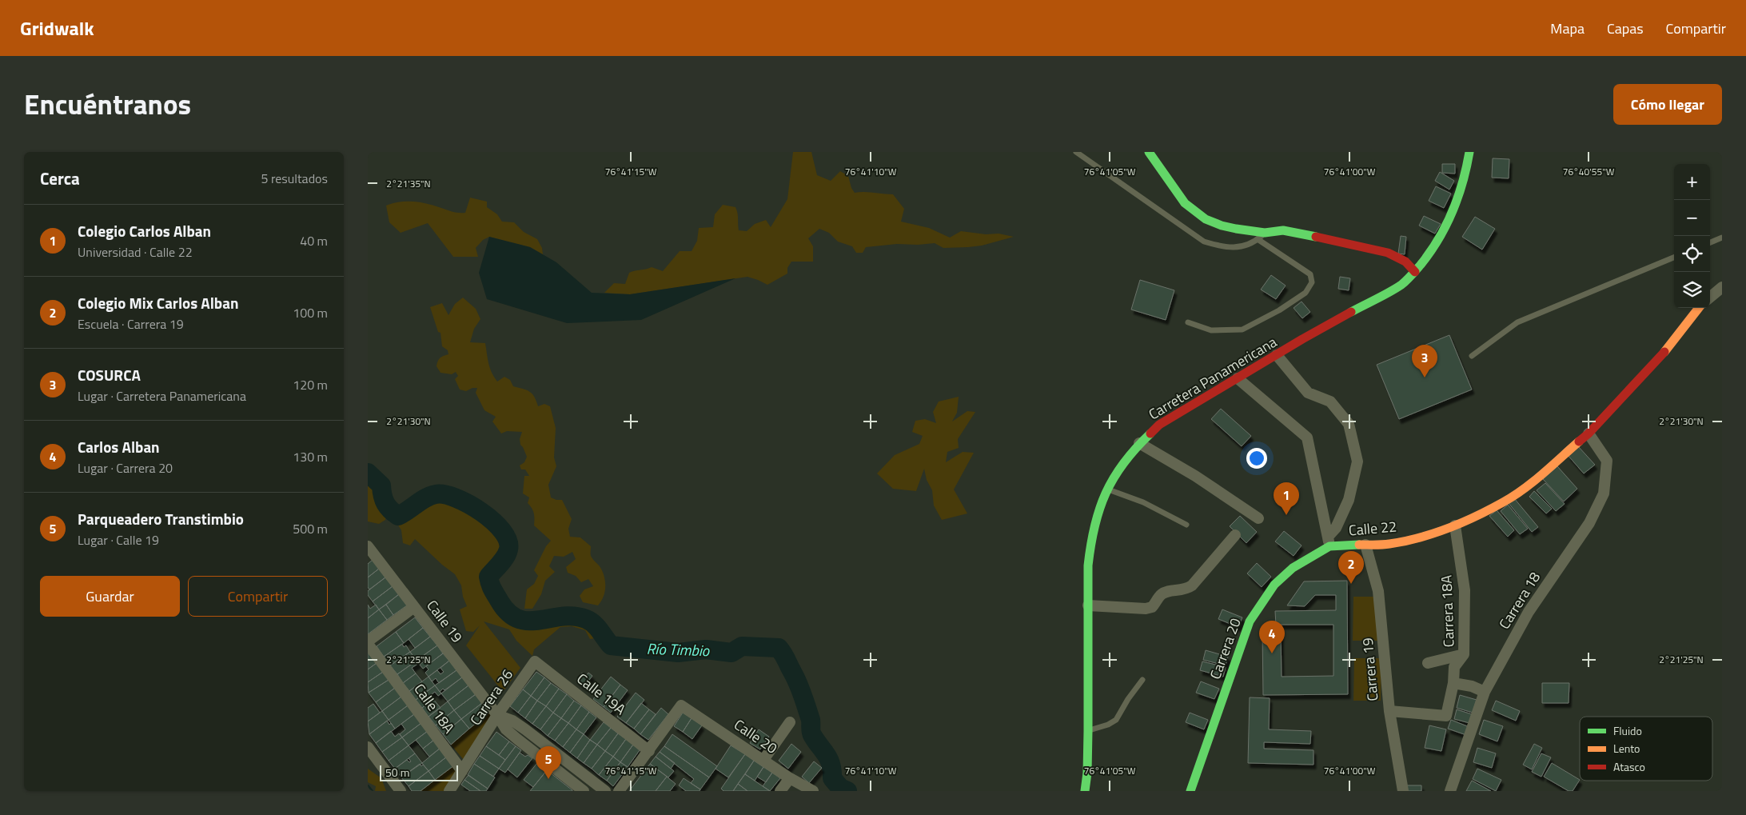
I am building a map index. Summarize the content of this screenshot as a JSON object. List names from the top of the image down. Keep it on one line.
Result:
{"streets":{"main road":["Carretera Panamericana","Calle 22","Carrera 20"],"street":["Carrera 18","Carrera 18A","Calle 19","Carrera 19","Calle 19A","Carrera 26","Calle 18A","Calle 20"]},"crossings":[["Carretera Panamericana","Calle 22"],["Calle 22","Carrera 18"],["Calle 22","Carrera 18A"],["Calle 22","Carrera 20"],["Calle 22","Carrera 19"],["Carrera 18A","Carrera 19"],["Calle 19","Carrera 26"],["Calle 19A","Carrera 26"],["Calle 19A","Calle 20"],["Carrera 26","Calle 18A"]],"water":["Río Timbio"],"legend":["Fluido","Lento","Atasco"],"scale_bar":"50 m","page":{"header":"Gridwalk","nav":["Mapa","Capas","Compartir"],"title":"Encuéntranos","buttons":["Cómo llegar",["Guardar","Compartir"]],"heading":["Cerca","5 resultados"],"map_buttons":["+","−"],"list":[{"mark":"1","name":"Colegio Carlos Alban","note":"Universidad · Calle 22","value":"40 m"},{"mark":"2","name":"Colegio Mix Carlos Alban","note":"Escuela · Carrera 19","value":"100 m"},{"mark":"3","name":"COSURCA","note":"Lugar · Carretera Panamericana","value":"120 m"},{"mark":"4","name":"Carlos Alban","note":"Lugar · Carrera 20","value":"130 m"},{"mark":"5","name":"Parqueadero Transtimbio","note":"Lugar · Calle 19","value":"500 m"}],"pins":["3","1","2","4","5"],"scale":"50 m"},"coordinates":["76°41'15\"W","76°41'10\"W","76°41'05\"W","76°41'00\"W","76°40'55\"W","2°21'35\"N","2°21'30\"N","2°21'25\"N"]}
